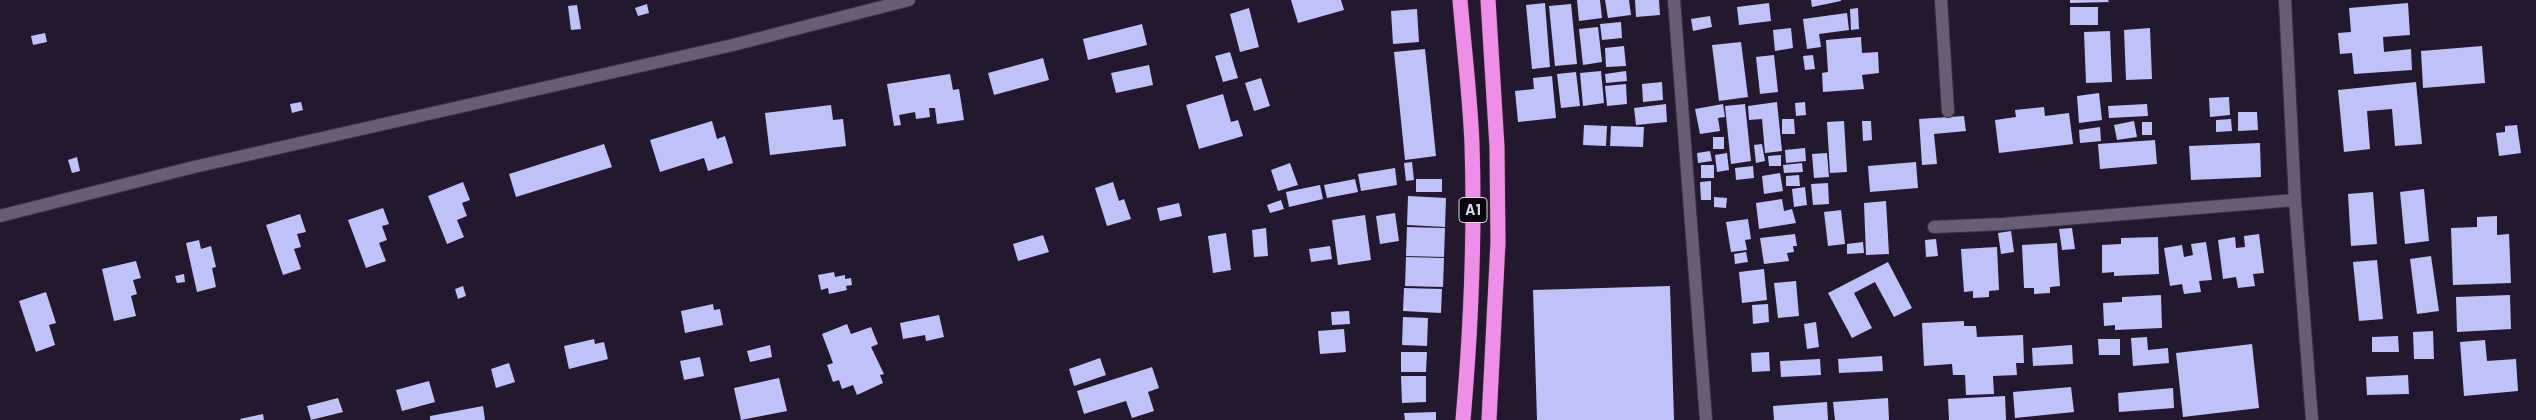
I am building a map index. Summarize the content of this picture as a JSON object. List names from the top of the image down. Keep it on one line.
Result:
{"streets":{"highway":["A1"]}}
